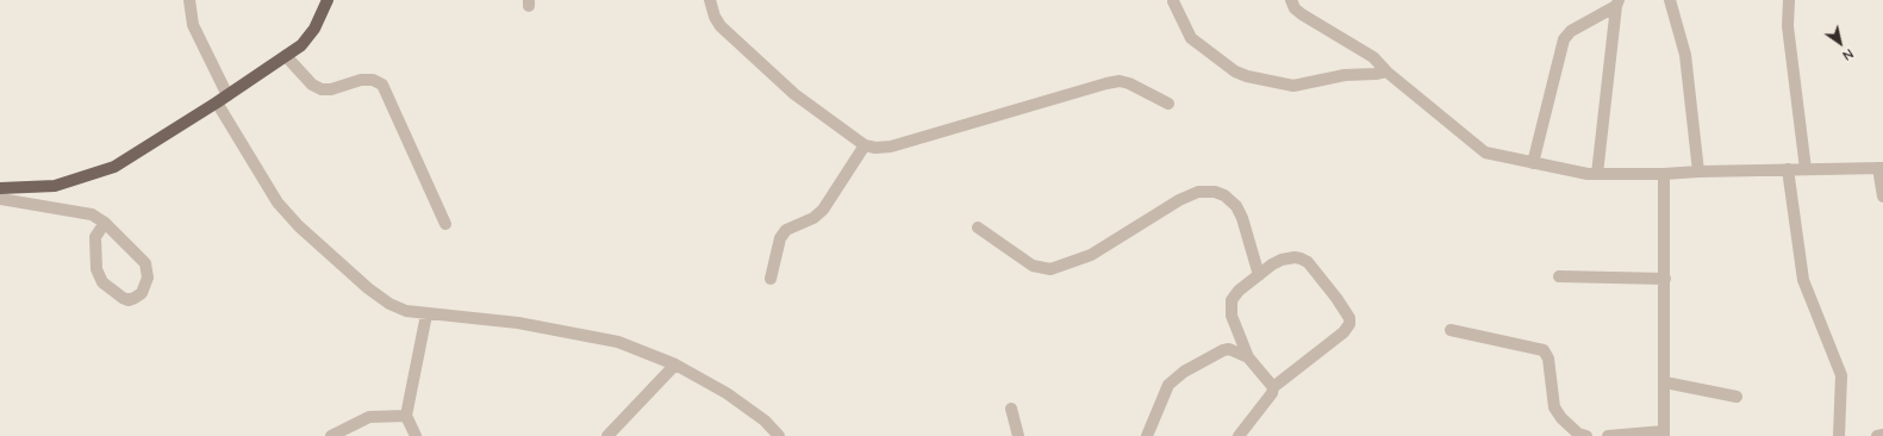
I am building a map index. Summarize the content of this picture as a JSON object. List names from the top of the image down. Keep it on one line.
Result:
{"north":"bottom right"}
